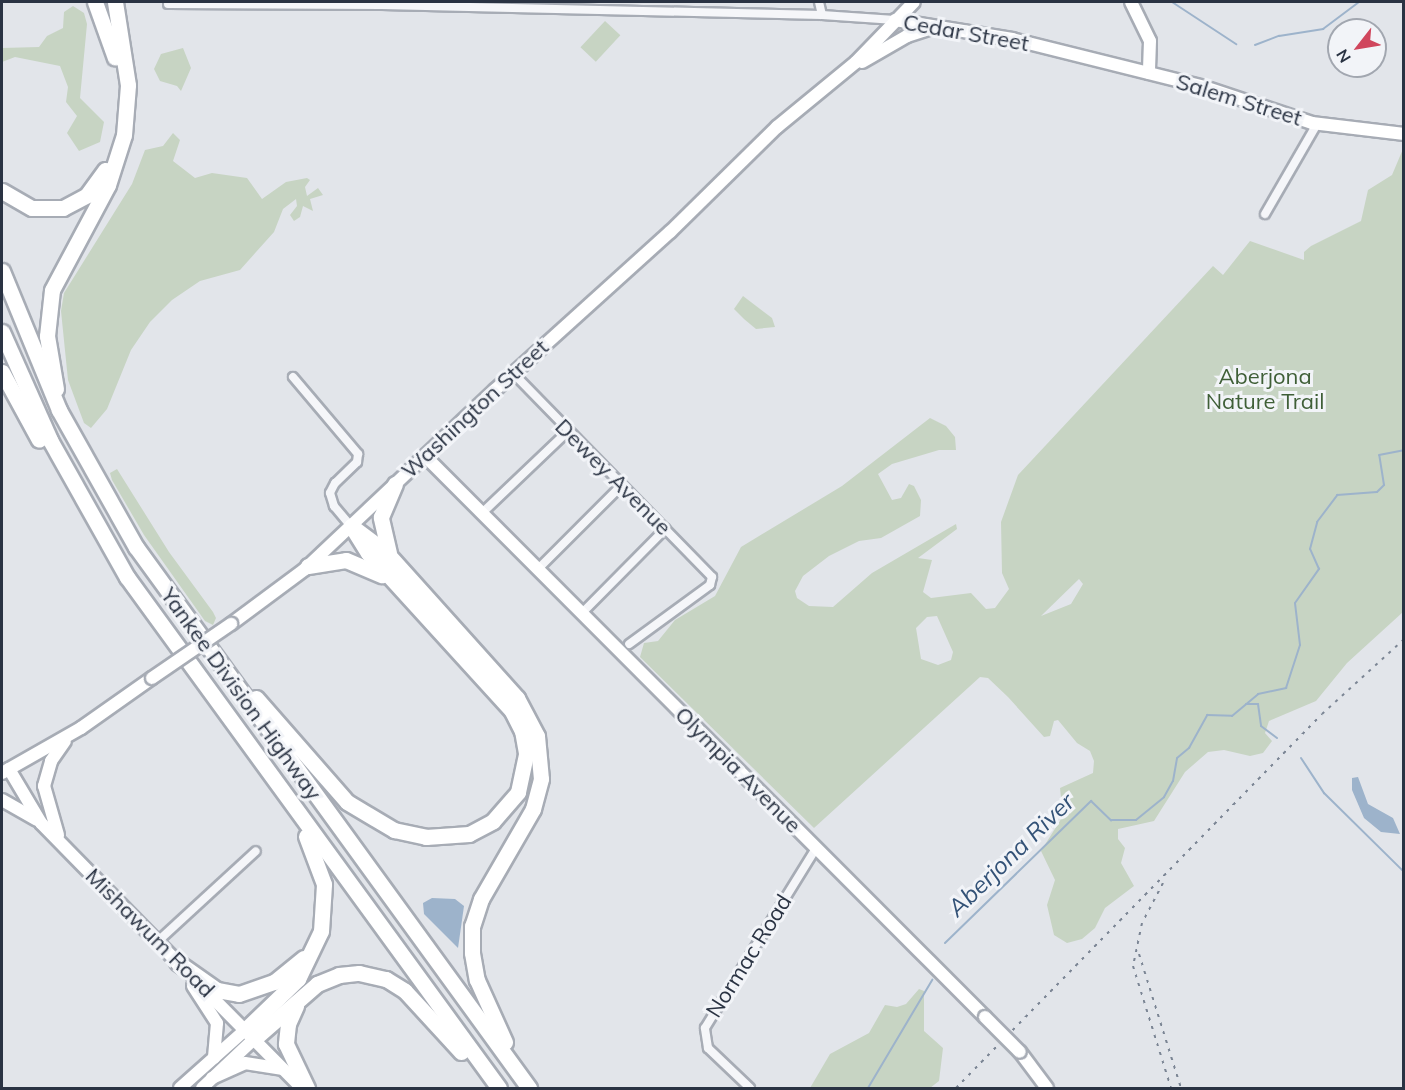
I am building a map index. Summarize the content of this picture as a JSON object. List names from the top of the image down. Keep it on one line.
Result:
{"streets":{"highway":["Yankee Division Highway"],"main road":["Cedar Street","Salem Street","Washington Street","Olympia Avenue","Mishawum Road"],"street":["Dewey Avenue","Normac Road"]},"crossings":[["Cedar Street","Salem Street"],["Cedar Street","Washington Street"],["Washington Street","Dewey Avenue"],["Washington Street","Olympia Avenue"],["Washington Street","Mishawum Road"],["Olympia Avenue","Normac Road"]],"water":["Aberjona River"],"parks":["Aberjona Nature Trail"],"north":"bottom left"}
